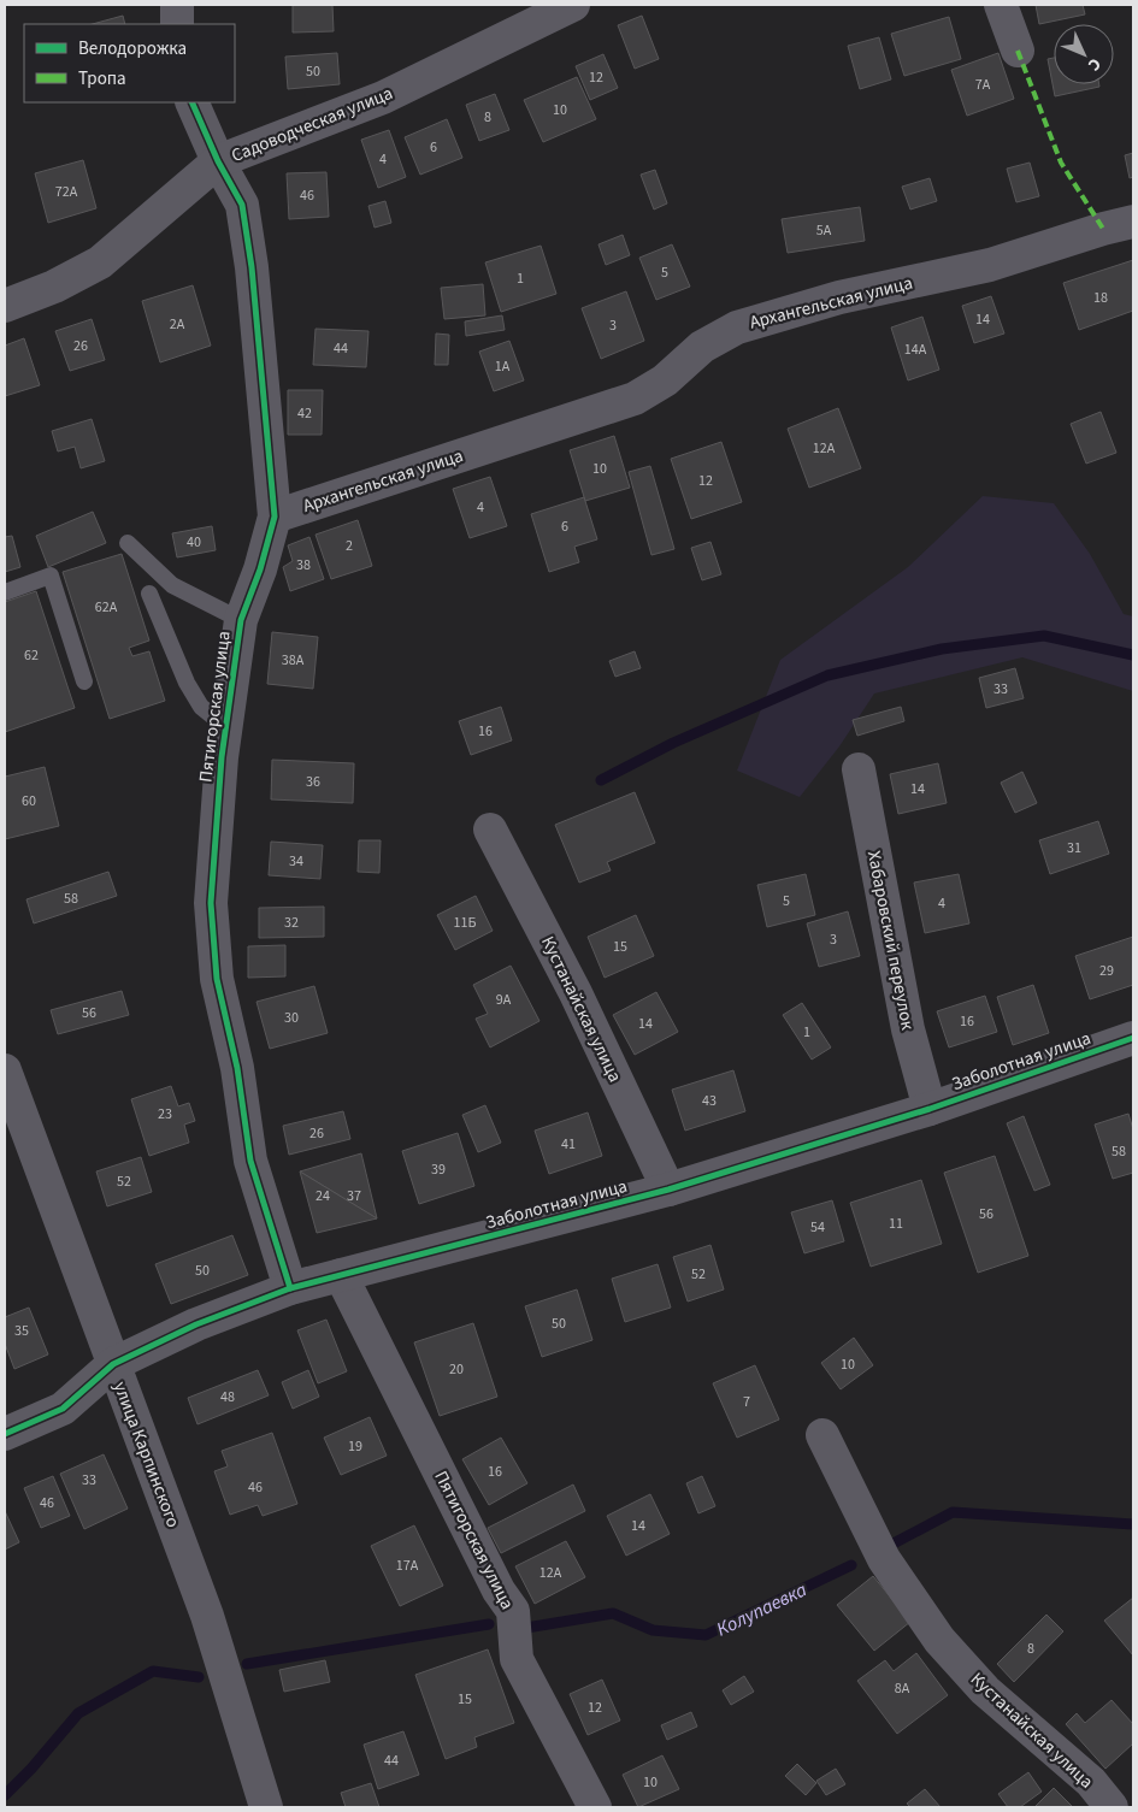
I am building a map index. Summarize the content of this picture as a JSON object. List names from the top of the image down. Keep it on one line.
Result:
{"streets":{"street":["Садоводческая улица","Архангельская улица","Пятигорская улица","Хабаровский переулок","Кустанайская улица","Заболотная улица","улица Карпинского"]},"crossings":[["Садоводческая улица","Пятигорская улица"],["Архангельская улица","Пятигорская улица"],["Пятигорская улица","Заболотная улица"],["Хабаровский переулок","Заболотная улица"],["Кустанайская улица","Заболотная улица"],["Заболотная улица","улица Карпинского"]],"water":["Колупаевка"],"house_numbers":["50","12","7А","10","8","6","4","72А","46","5А","5","1","18","14","2А","3","26","44","14А","1А","42","12А","10","12","4","6","40","2","38","62А","62","38А","33","16","36","14","60","31","34","58","5","4","32","11Б","3","15","29","9А","56","30","16","14","1","43","23","26","41","58","39","52","24","37","56","11","54","50","52","50","35","10","20","48","7","19","16","33","46","46","14","17А","12А","8","8А","15","12","44","10"],"legend":["Велодорожка","Тропа"],"north":"bottom right"}
